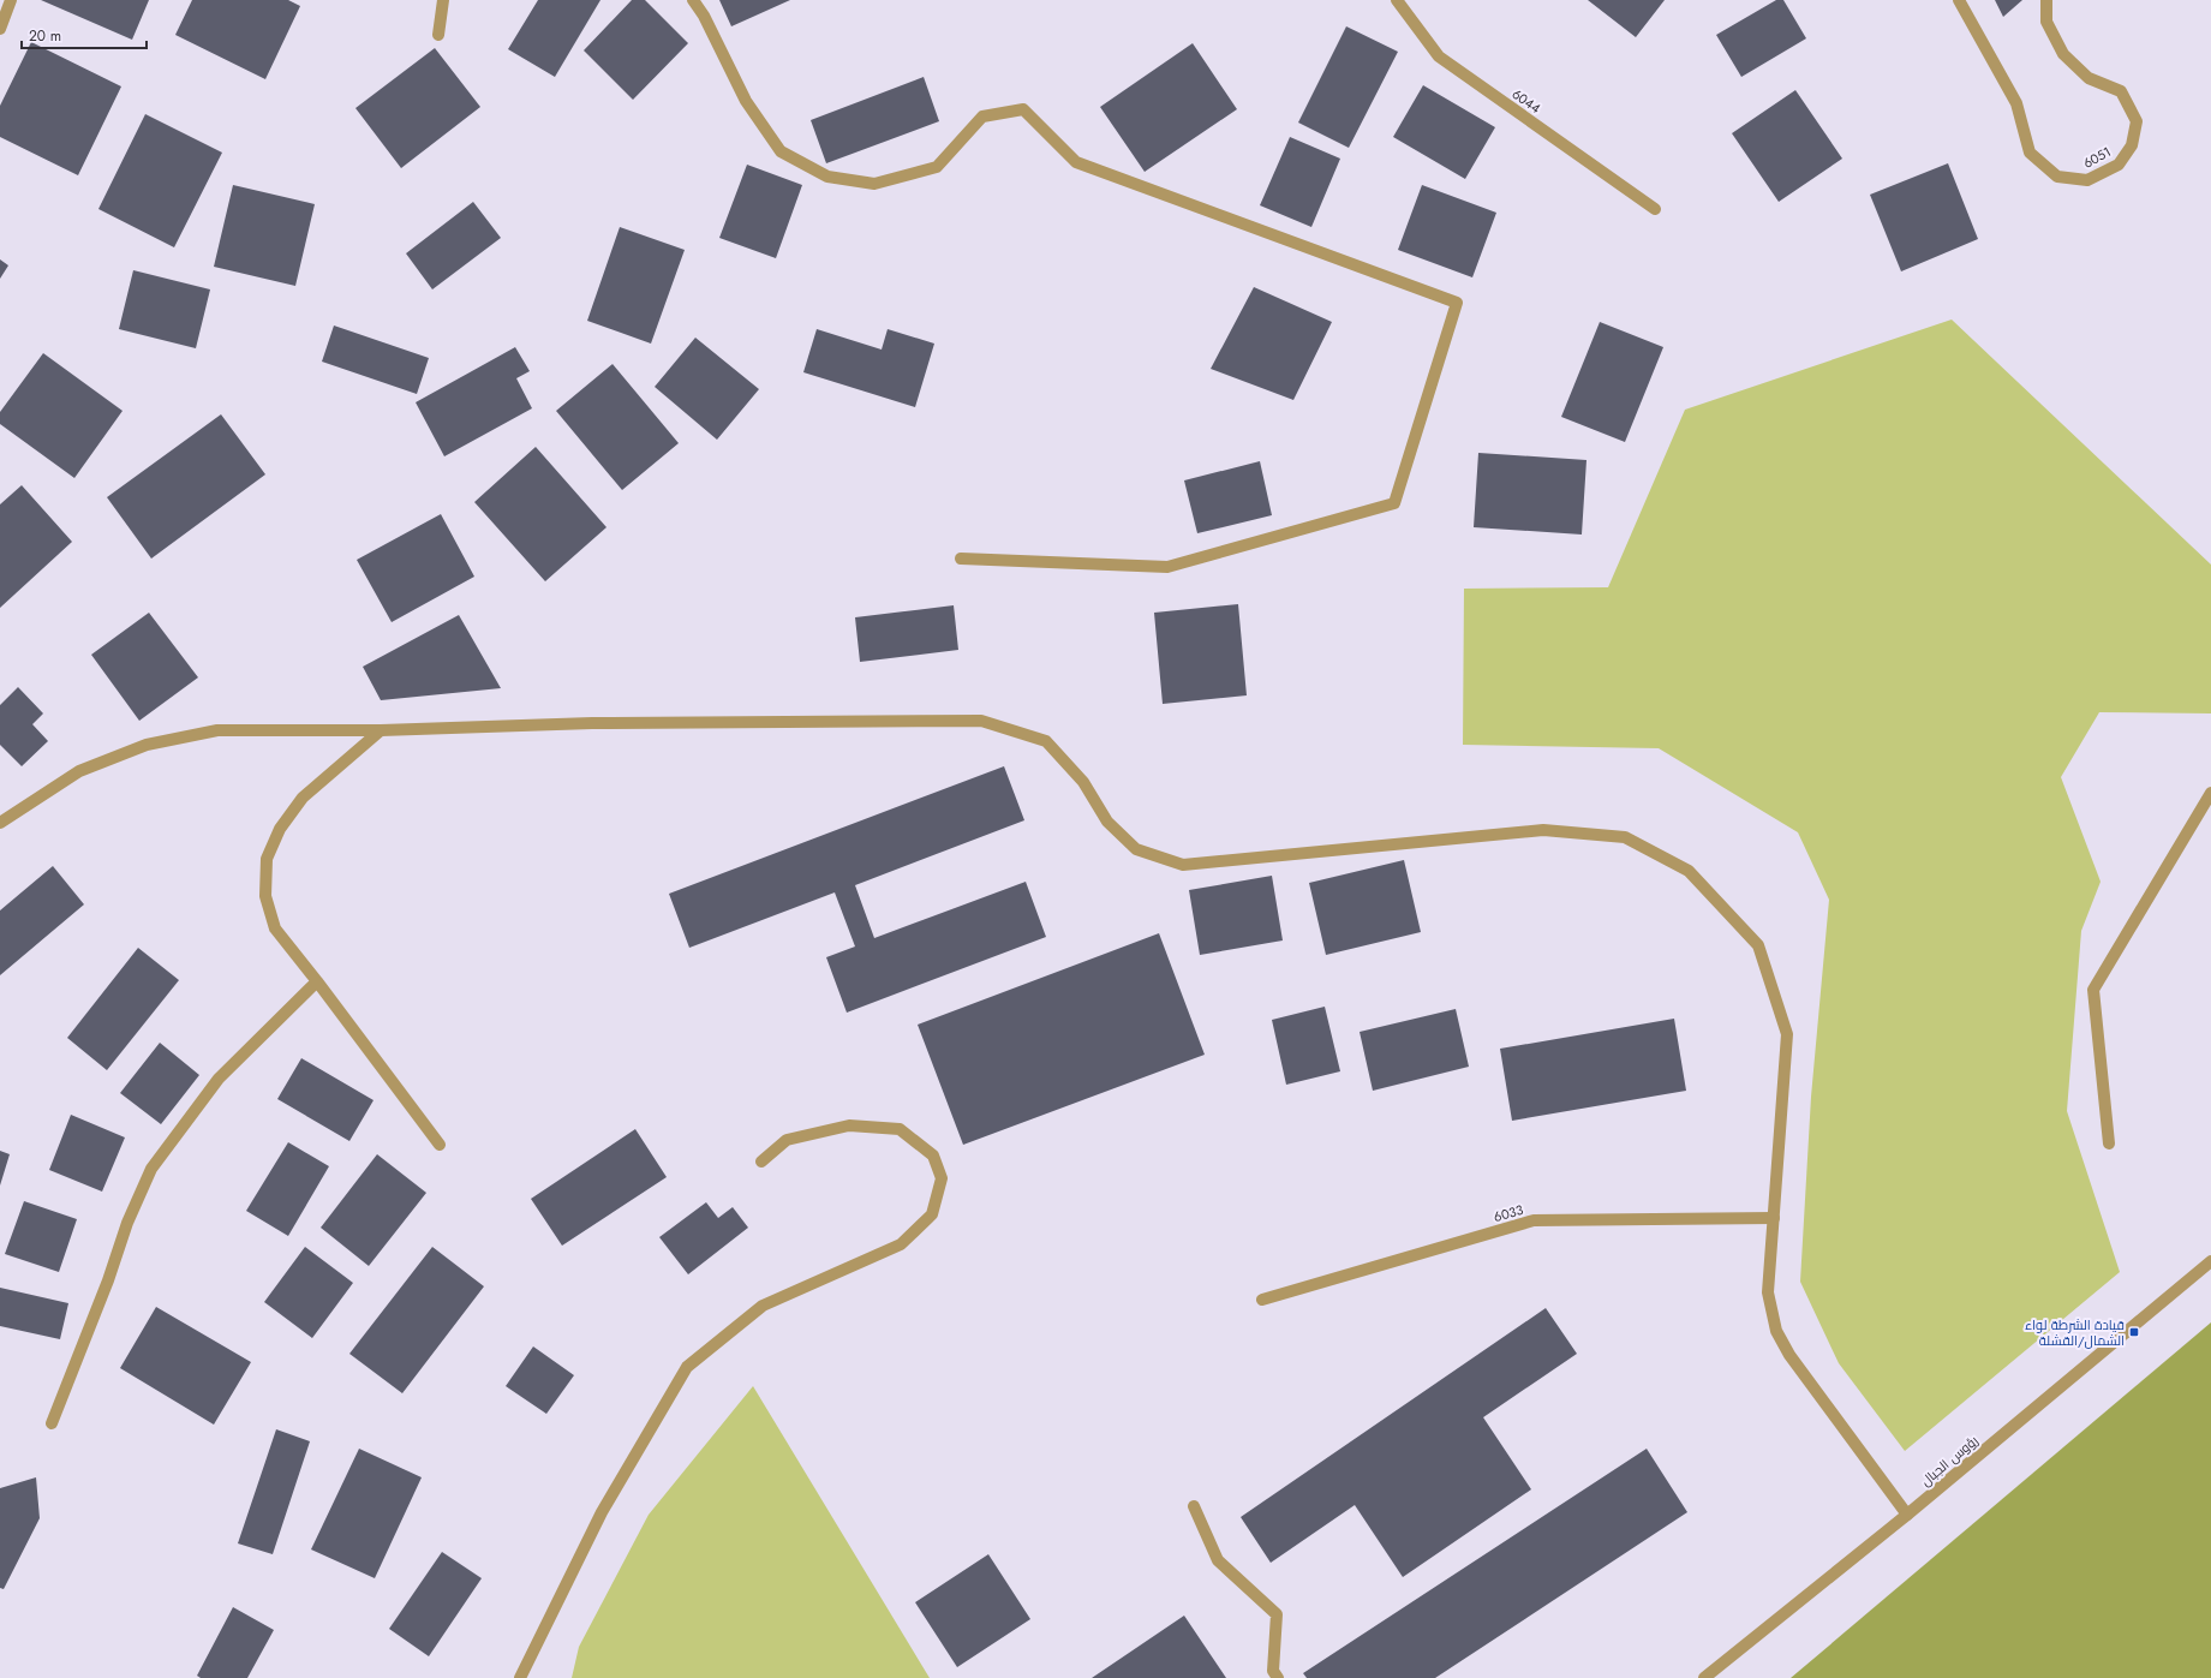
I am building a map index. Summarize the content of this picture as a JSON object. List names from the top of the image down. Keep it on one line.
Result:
{"streets":{"street":["6044","6051","6033","رؤوس الجبال"]},"places":{"transit":["قيادة الشرطة لواء الشمال/القشلة"]},"scale_bar":"20 m"}
